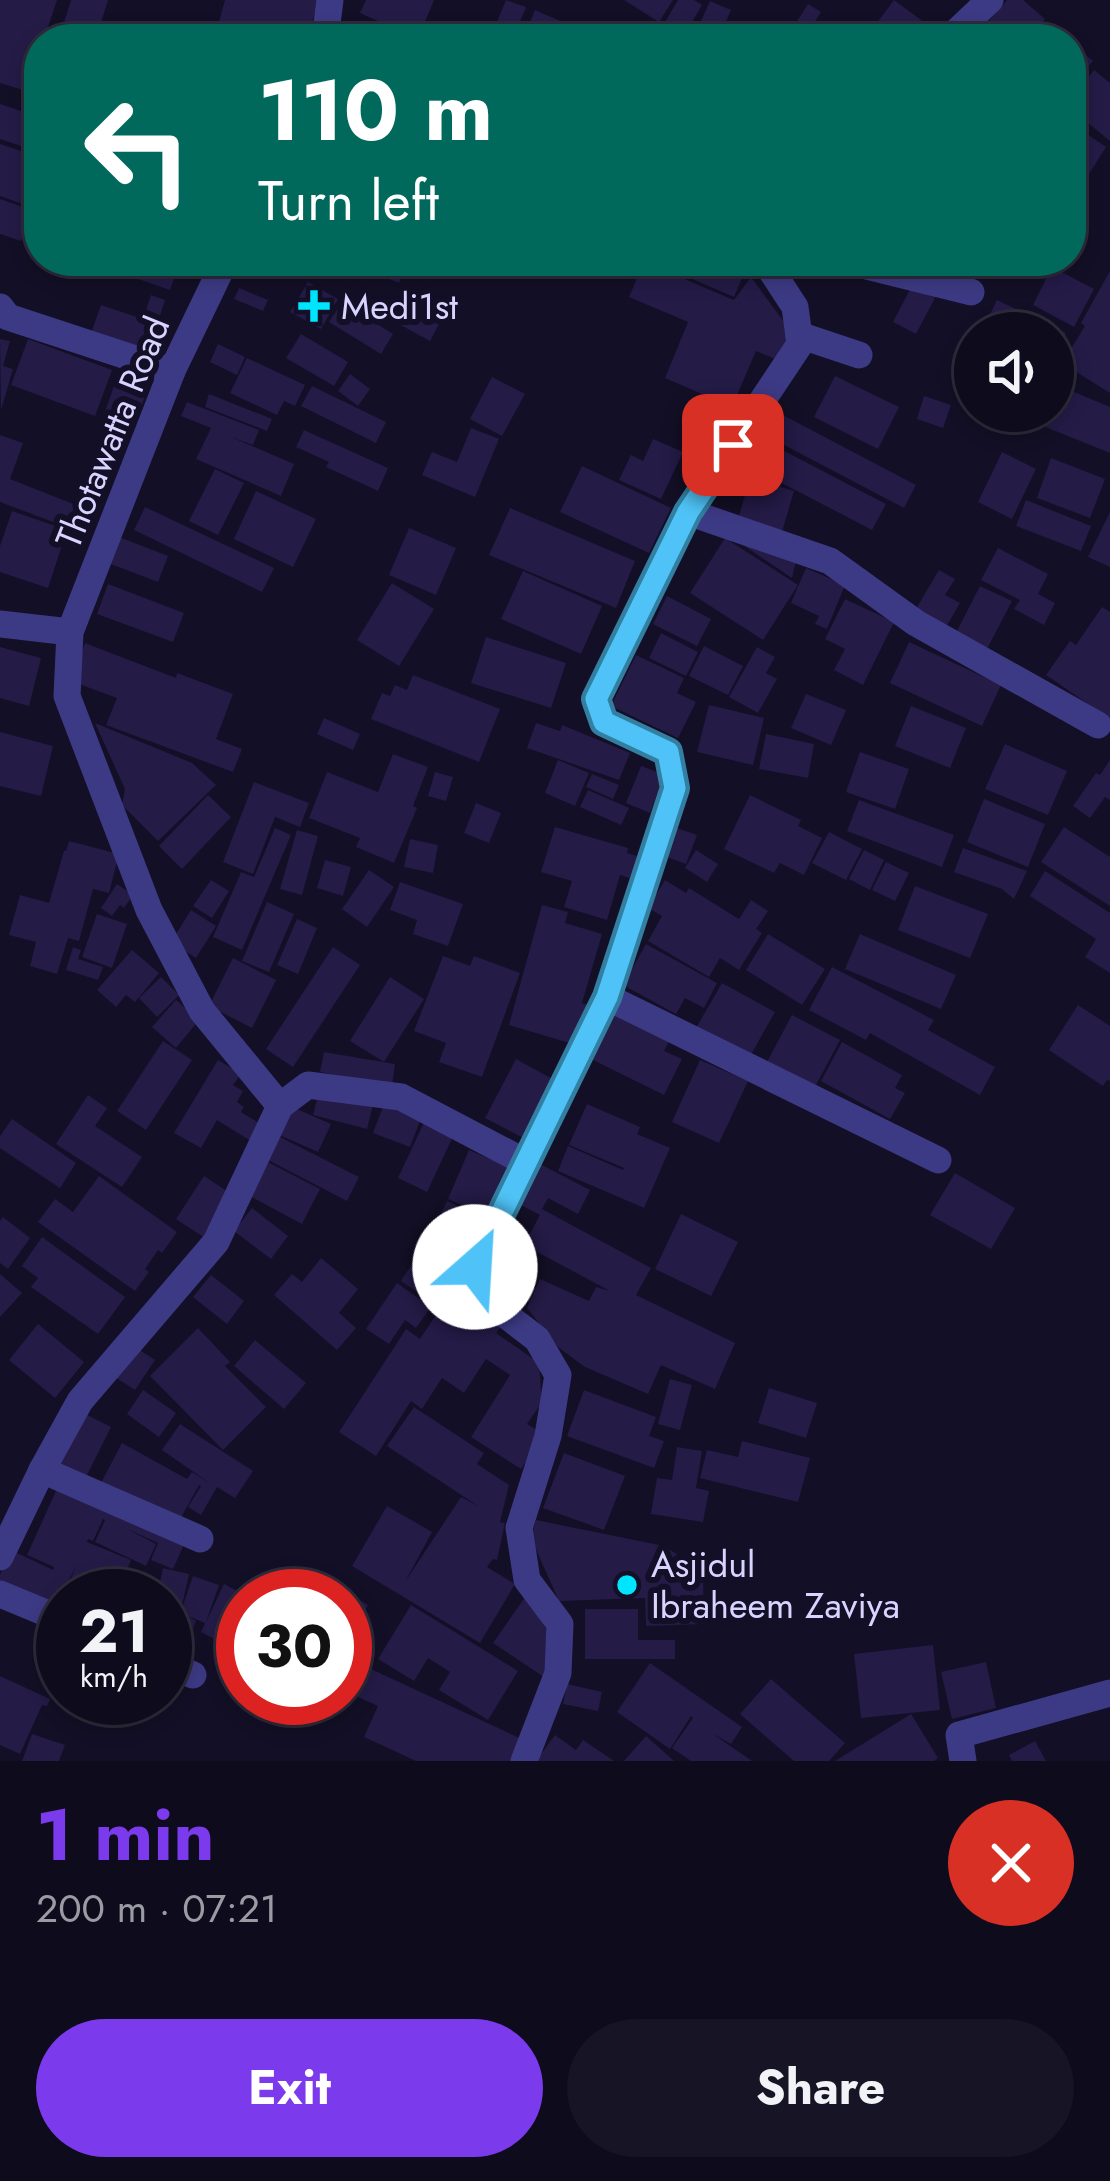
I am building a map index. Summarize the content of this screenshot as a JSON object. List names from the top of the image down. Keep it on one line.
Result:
{"streets":{"street":["Thotawatta Road"]},"places":{"health":["Medi1st"],"other":["Asjidul Ibraheem Zaviya"]},"page":{"turn":["110 m","Turn left"],"speed":"21 km/h","limit":"30","heading":["1 min","200 m · 07:21"],"buttons":["Exit","Share"]}}
